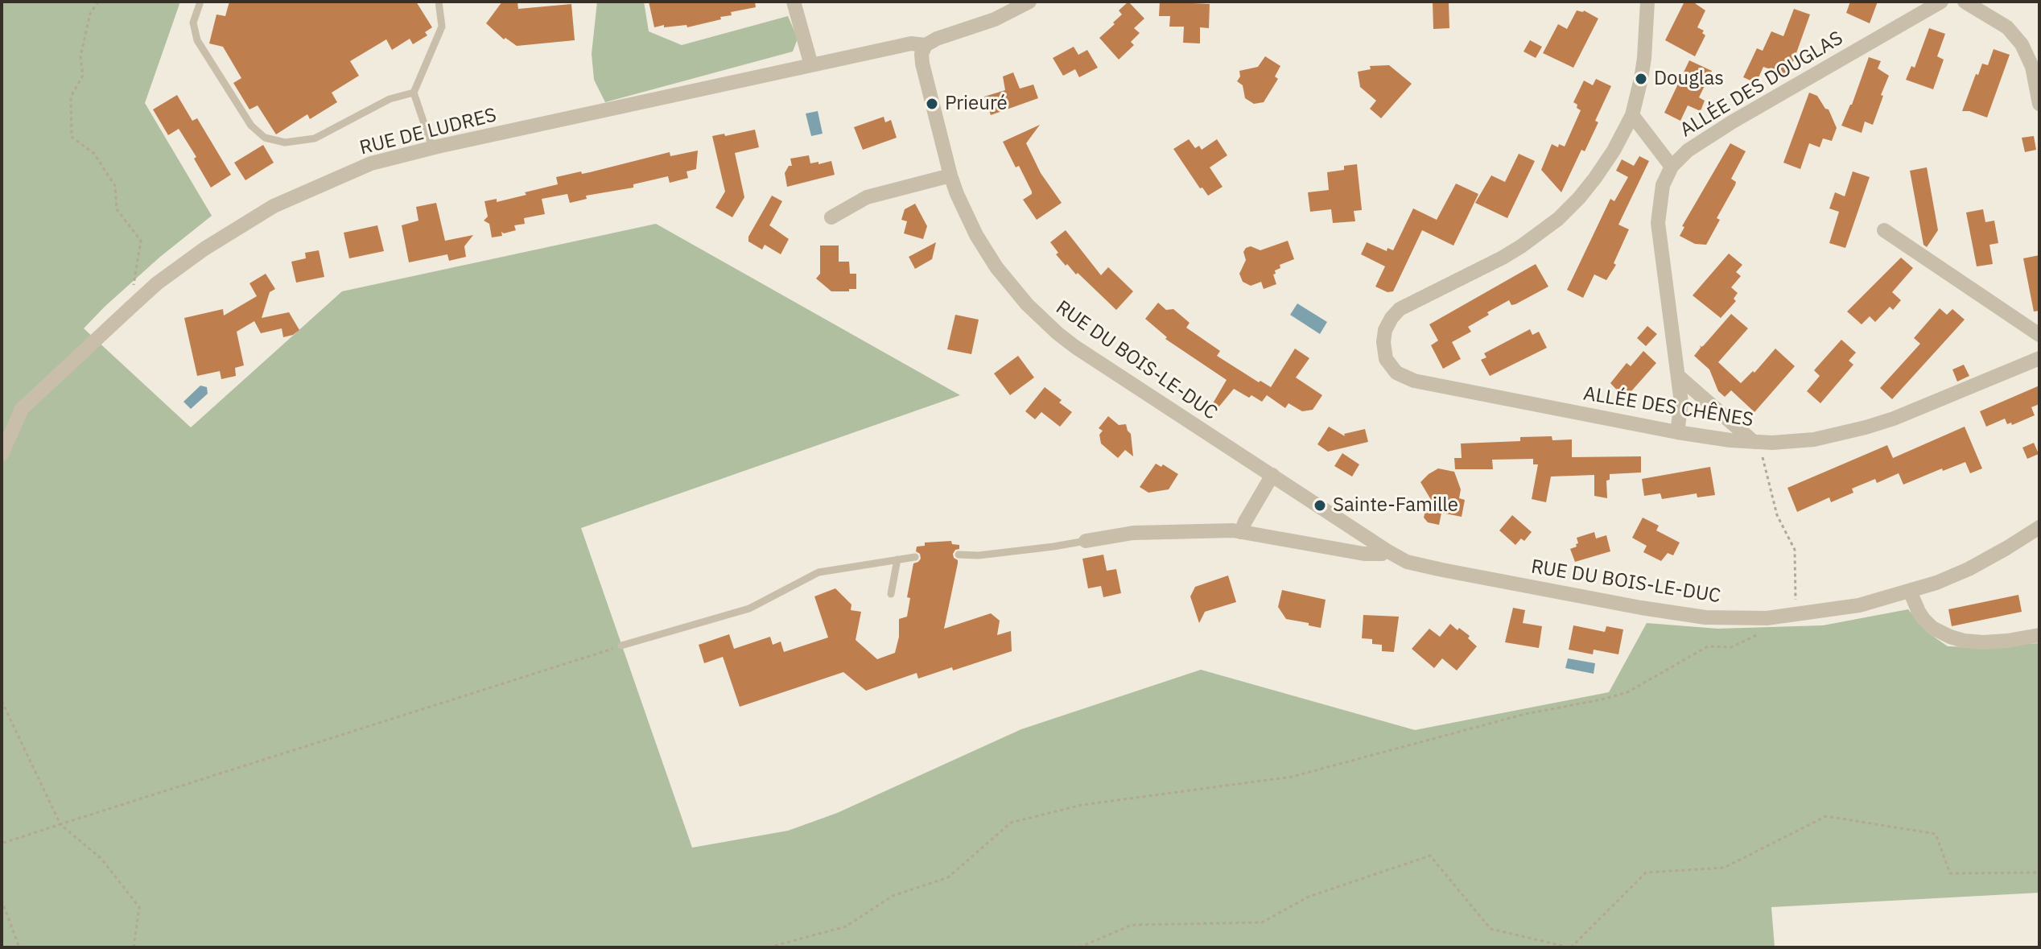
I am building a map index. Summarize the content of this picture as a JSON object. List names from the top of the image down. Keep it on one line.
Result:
{"streets":{"street":["ALLÉE DES DOUGLAS","RUE DE LUDRES","RUE DU BOIS-LE-DUC","ALLÉE DES CHÊNES"]},"crossings":[["ALLÉE DES DOUGLAS","ALLÉE DES CHÊNES"],["RUE DE LUDRES","RUE DU BOIS-LE-DUC"]],"places":["Douglas","Prieuré","Sainte-Famille"]}
